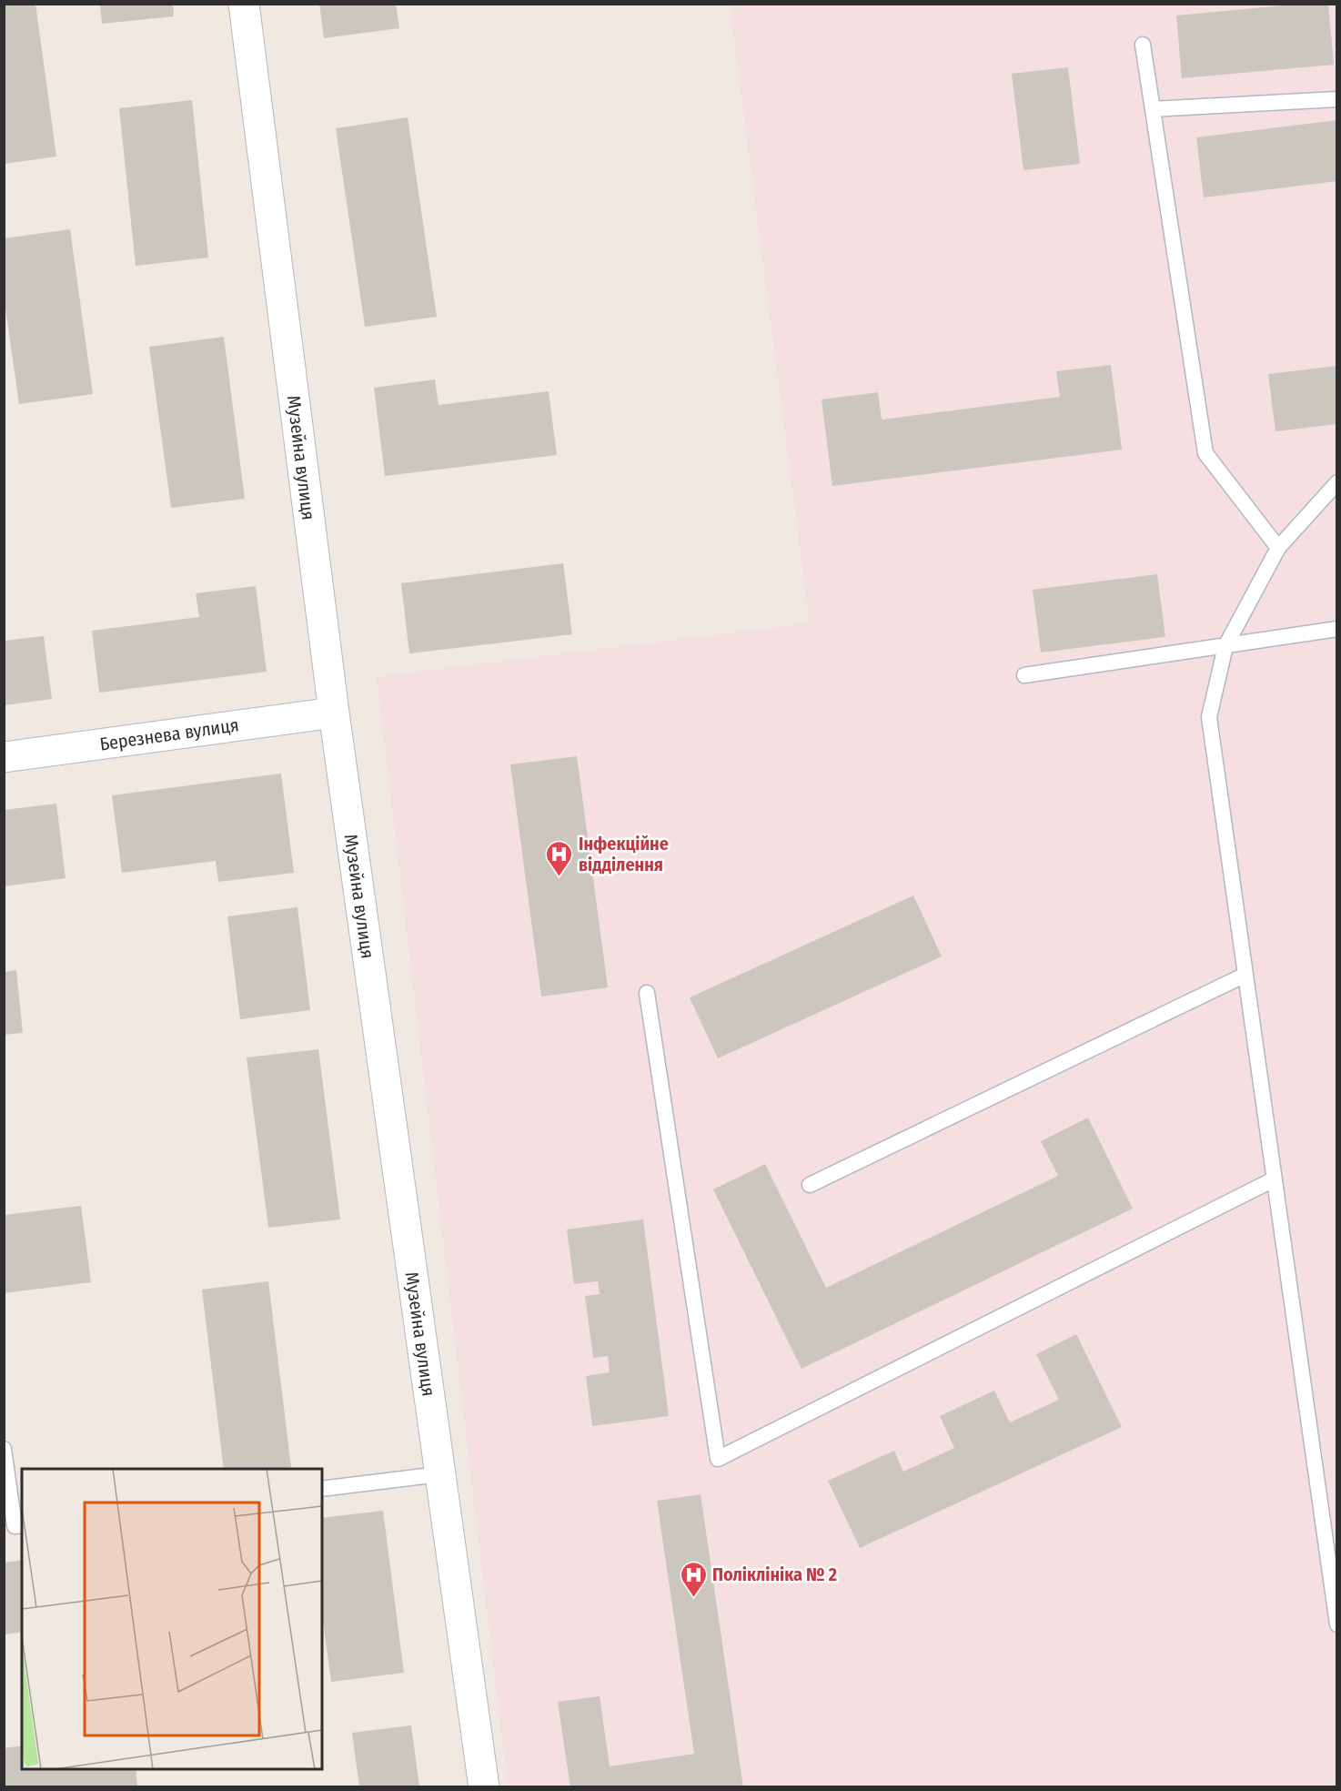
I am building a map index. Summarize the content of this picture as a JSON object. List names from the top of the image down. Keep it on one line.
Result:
{"streets":{"street":["Музейна вулиця","Березнева вулиця"]},"crossings":[["Музейна вулиця","Березнева вулиця"]],"places":{"hospital":["Інфекційне відділення","Поліклініка № 2"]}}
